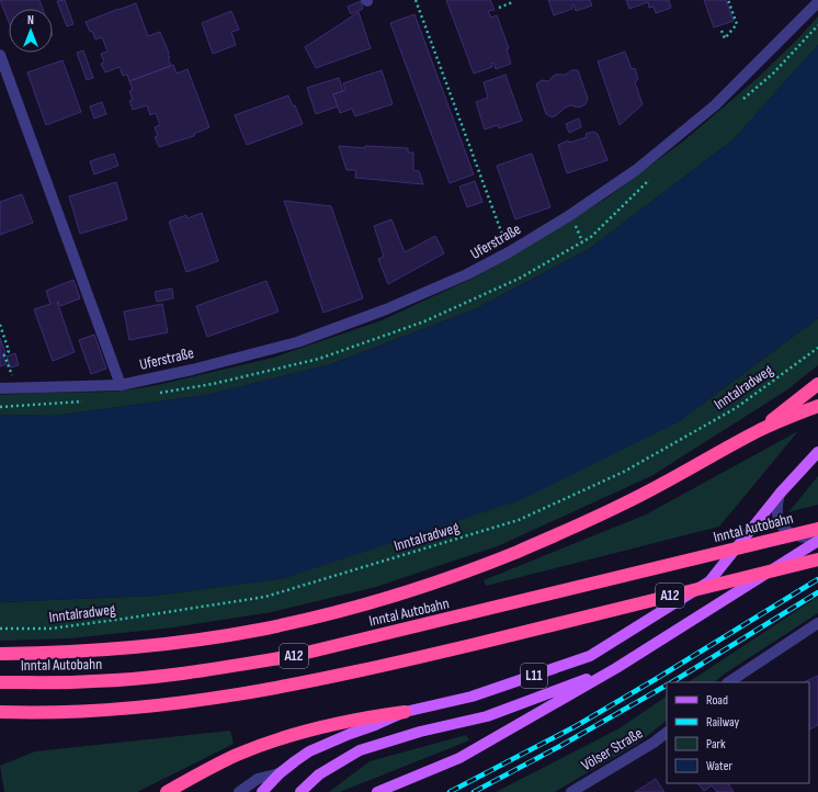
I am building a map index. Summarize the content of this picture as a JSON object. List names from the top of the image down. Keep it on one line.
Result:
{"streets":{"highway":["Inntal Autobahn","A12"],"main road":["L11"],"street":["Uferstraße","Völser Straße"],"path":["Inntalradweg"]},"legend":["Road","Railway","Park","Water"],"north":"top"}
